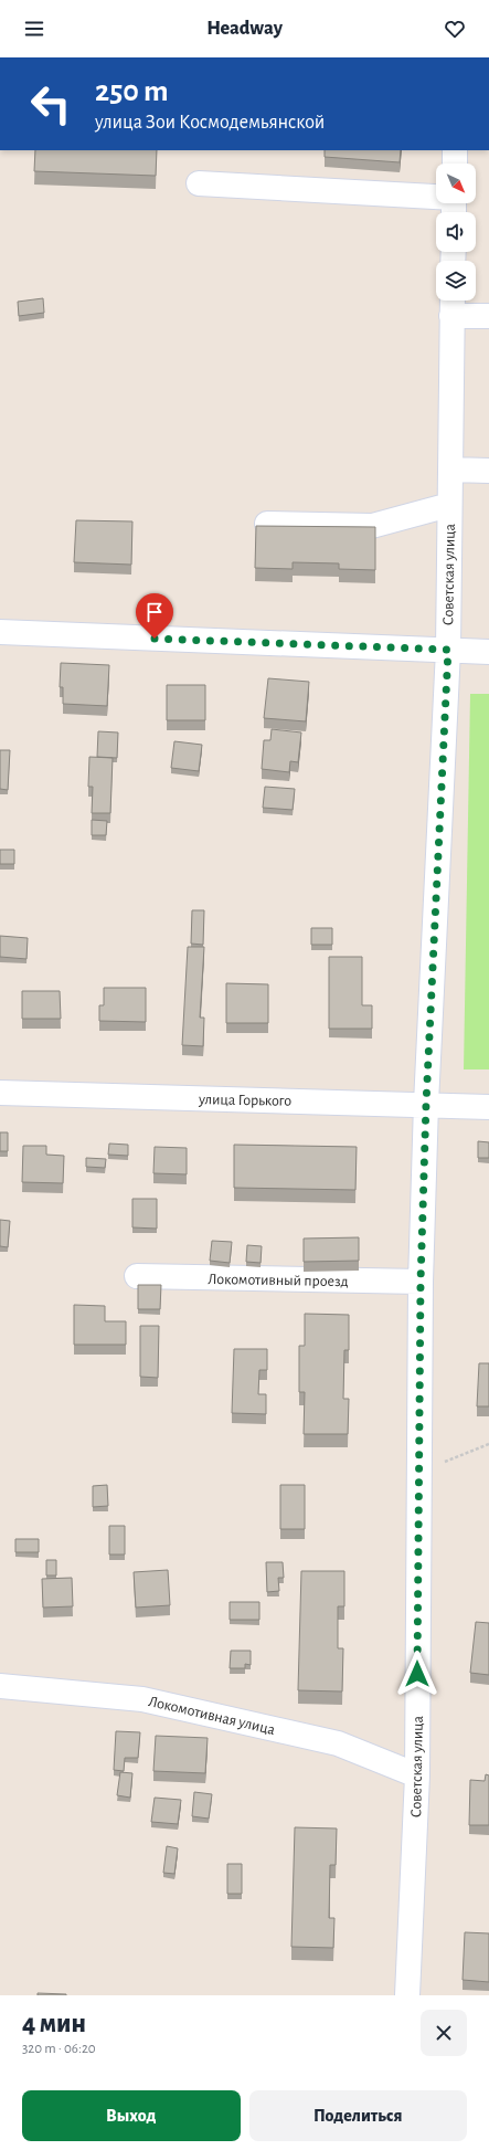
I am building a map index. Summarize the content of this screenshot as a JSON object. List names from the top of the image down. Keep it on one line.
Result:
{"streets":{"street":["Советская улица","улица Горького","Локомотивный проезд","Локомотивная улица"]},"crossings":[["Советская улица","улица Горького"],["Советская улица","Локомотивный проезд"],["Советская улица","Локомотивная улица"]],"north":"bottom right","page":{"header":"Headway","turn":["250 m","улица Зои Космодемьянской"],"heading":["4 мин","320 m · 06:20"],"buttons":["Выход","Поделиться"]}}
